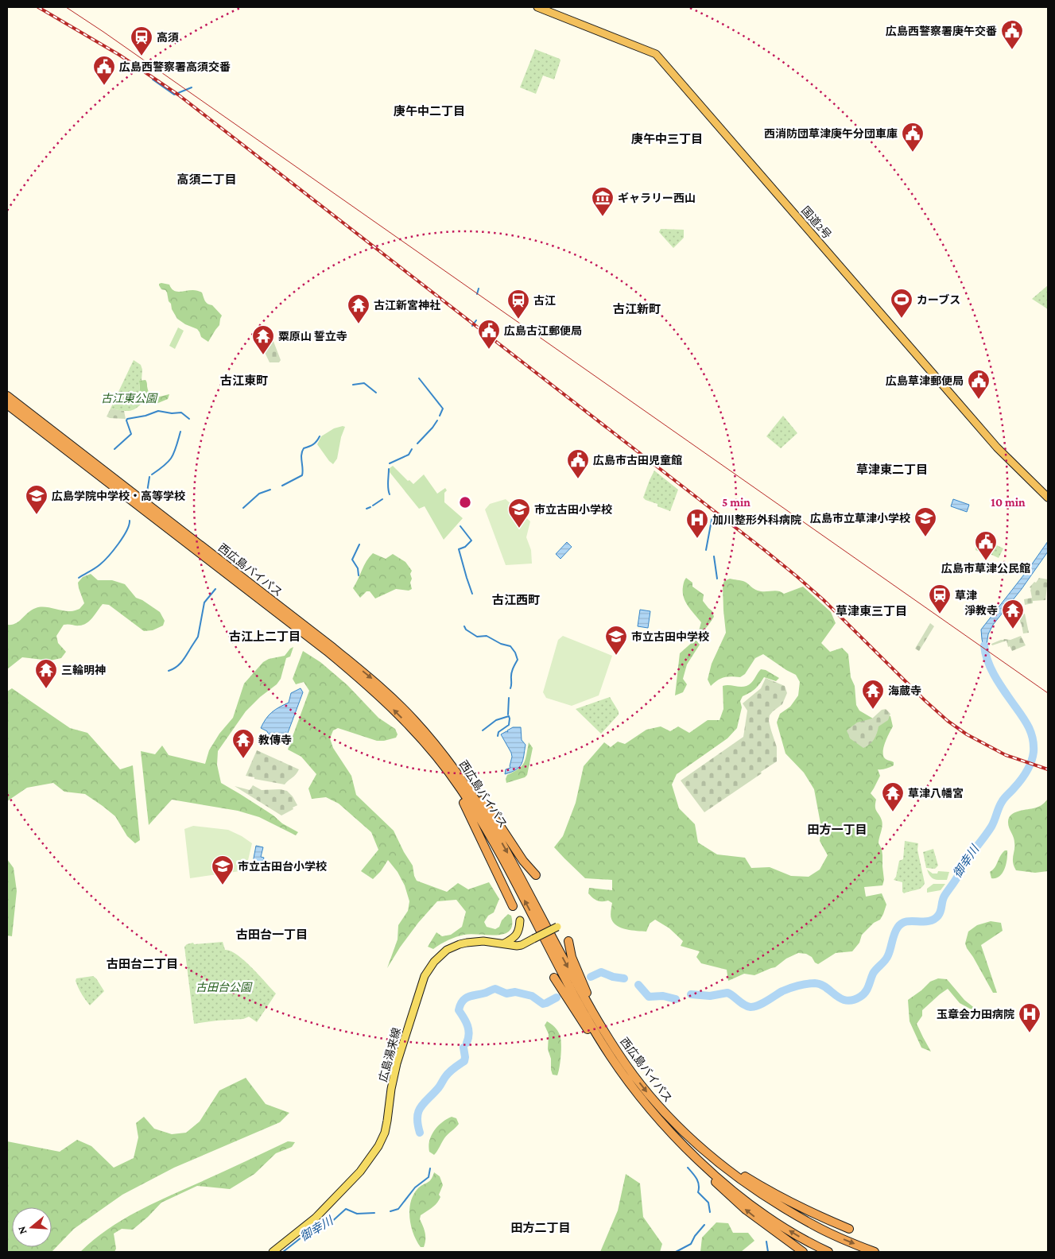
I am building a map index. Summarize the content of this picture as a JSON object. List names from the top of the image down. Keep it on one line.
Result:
{"streets":{"highway":["国道2号","西広島バイパス"],"main road":["広島湯来線"]},"districts":["庚午中二丁目","庚午中三丁目","高須二丁目","古江新町","古江東町","草津東二丁目","古江西町","草津東三丁目","古江上二丁目","田方一丁目","古田台一丁目","古田台二丁目","田方二丁目"],"water":["御幸川"],"parks":["古江東公園","古田台公園"],"places":{"public building":["広島西警察署庚午交番","広島西警察署高須交番","西消防団草津庚午分団車庫","広島古江郵便局","広島草津郵便局","広島市古田児童館","広島市草津公民館"],"station":["高須","古江","草津"],"museum":["ギャラリー西山"],"sports":["カーブス"],"temple":["古江新宮神社","粟原山 誓立寺","淨教寺","三輪明神","海蔵寺","教傳寺","草津八幡宮"],"school or university":["広島学院中学校・高等学校","市立古田小学校","広島市立草津小学校","市立古田中学校","市立古田台小学校"],"hospital":["加川整形外科病院","玉章会力田病院"]},"north":"left","rings":["5 min","10 min"]}
